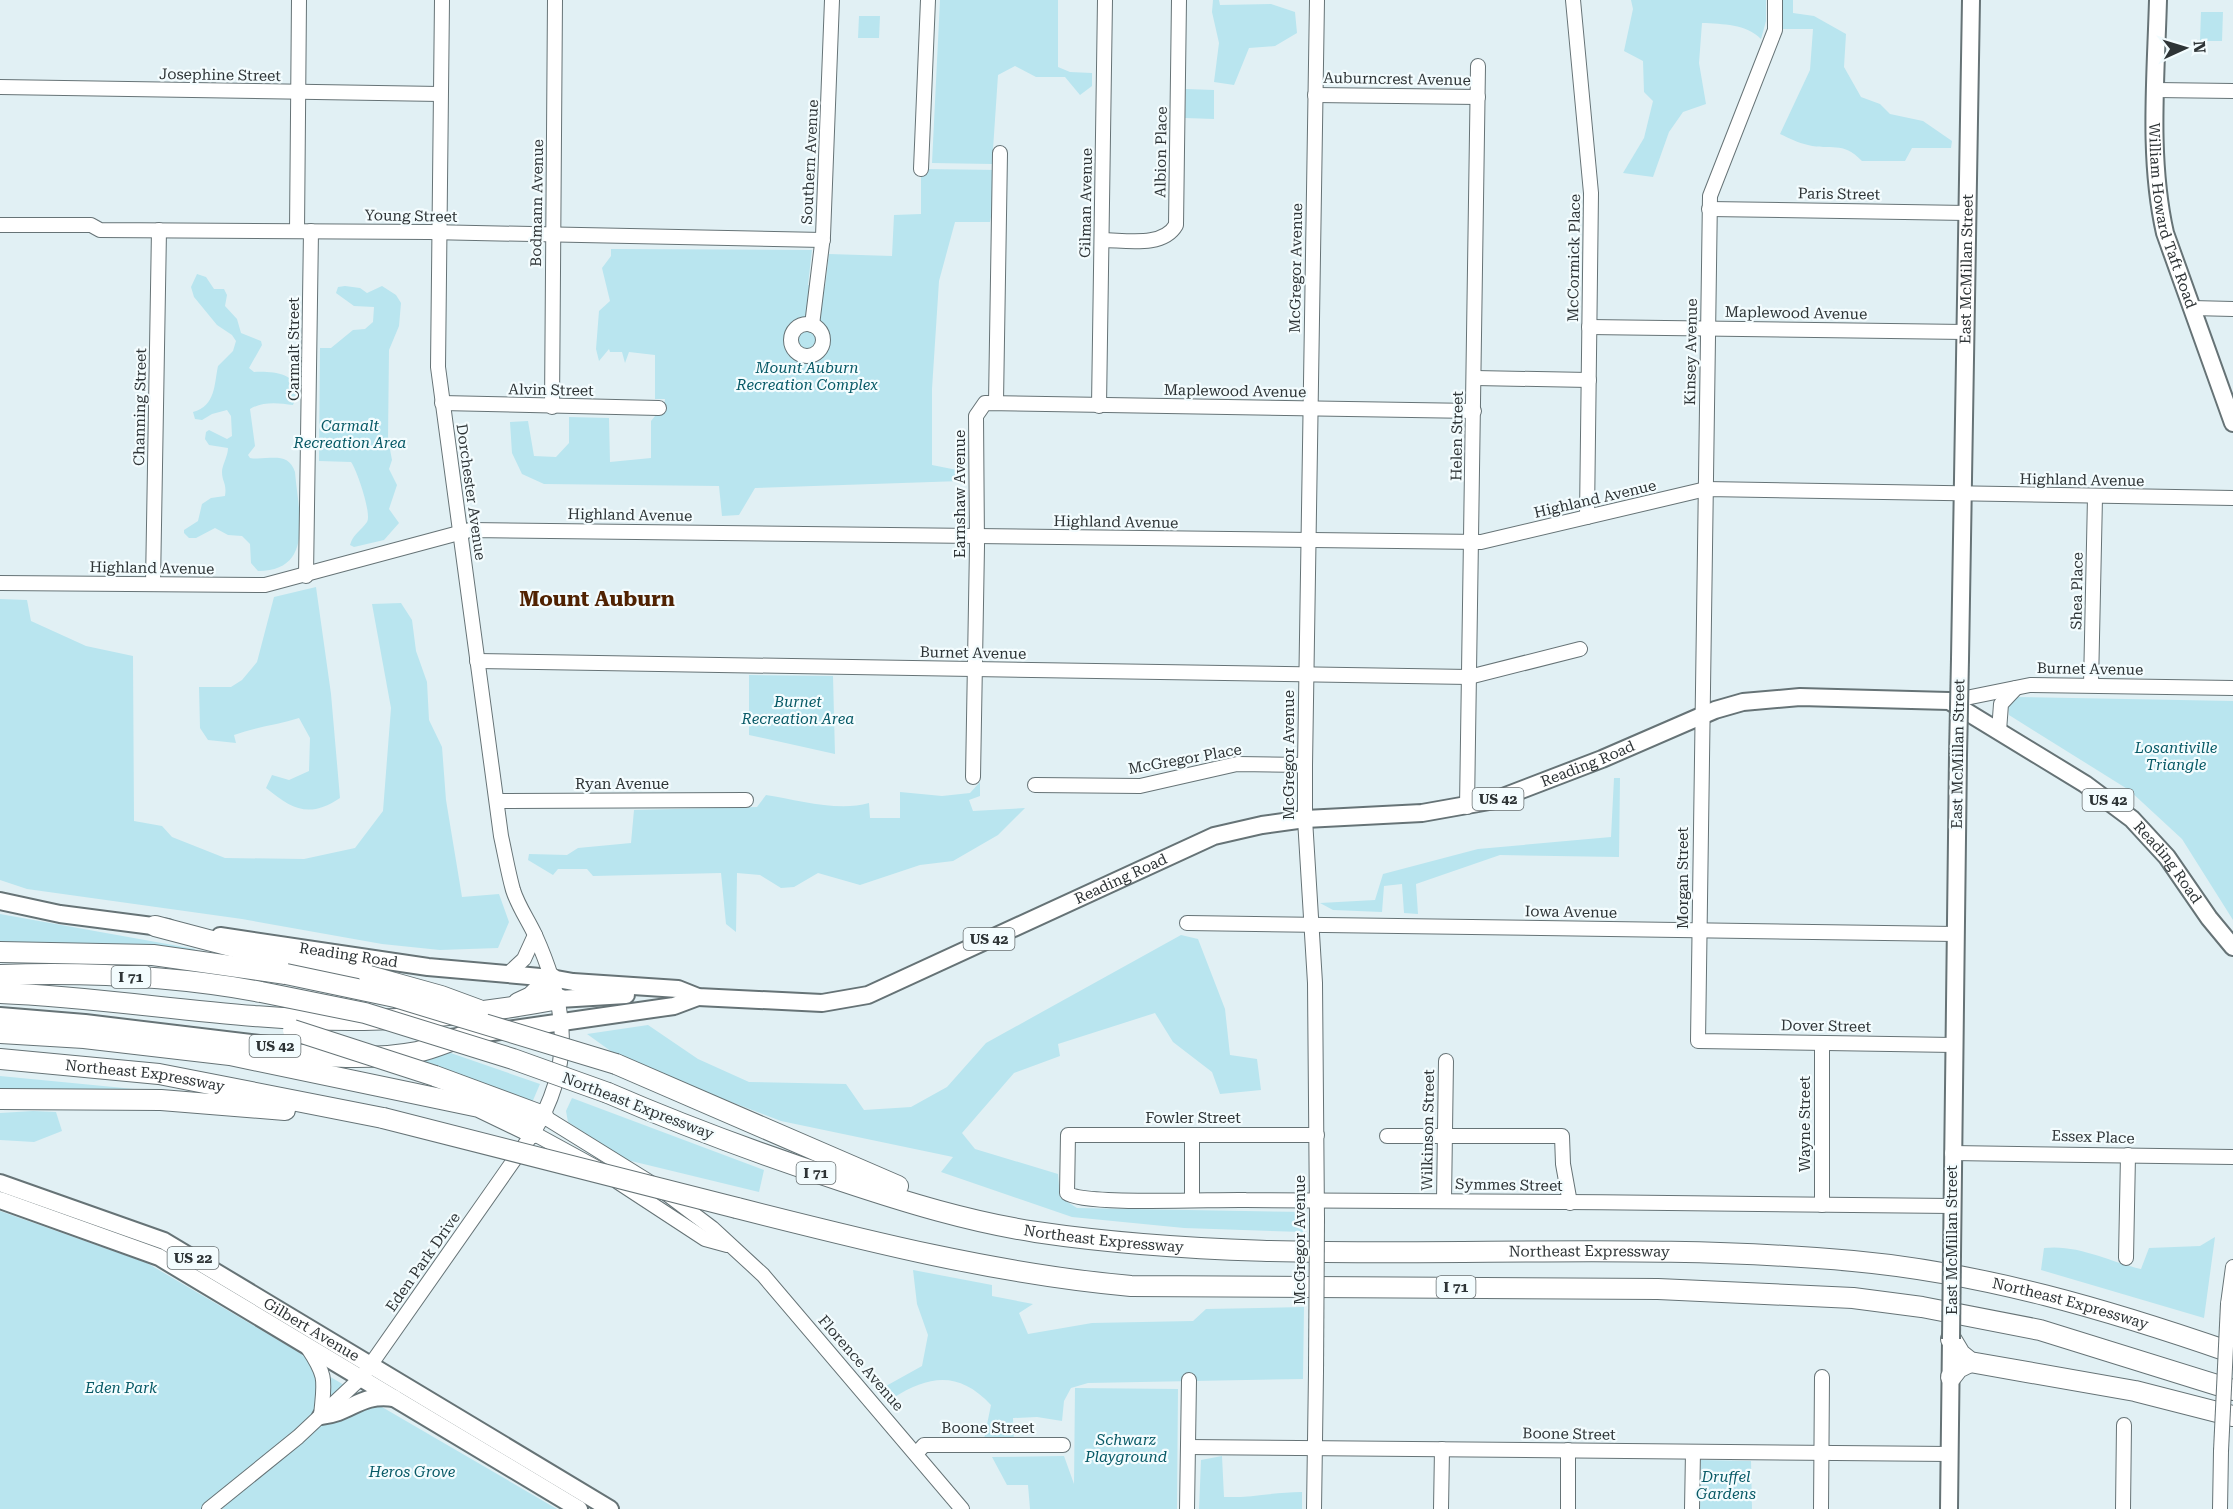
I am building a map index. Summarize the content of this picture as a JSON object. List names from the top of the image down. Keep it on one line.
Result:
{"streets":{"highway":["I 71","Northeast Expressway"],"main road":["William Howard Taft Road","East McMillan Street","Reading Road","US 42","US 22","Gilbert Avenue"],"street":["Josephine Street","Auburncrest Avenue","Albion Place","Southern Avenue","Paris Street","Bodmann Avenue","Gilman Avenue","Young Street","McCormick Place","McGregor Avenue","Maplewood Avenue","Carmalt Street","Kinsey Avenue","Alvin Street","Channing Street","Helen Street","Highland Avenue","Dorchester Avenue","Earnshaw Avenue","Shea Place","Burnet Avenue","McGregor Place","Ryan Avenue","Morgan Street","Iowa Avenue","Dover Street","Fowler Street","Wayne Street","Wilkinson Street","Essex Place","Symmes Street","Eden Park Drive","Florence Avenue","Boone Street"]},"crossings":[["Josephine Street","Carmalt Street"],["Josephine Street","Dorchester Avenue"],["Auburncrest Avenue","McGregor Avenue"],["Auburncrest Avenue","Helen Street"],["Albion Place","Gilman Avenue"],["Southern Avenue","Young Street"],["Paris Street","East McMillan Street"],["Paris Street","Kinsey Avenue"],["Bodmann Avenue","Young Street"],["Bodmann Avenue","Alvin Street"],["Gilman Avenue","Maplewood Avenue"],["Young Street","Carmalt Street"],["Young Street","Channing Street"],["Young Street","Dorchester Avenue"],["McCormick Place","Maplewood Avenue"],["McCormick Place","Highland Avenue"],["McGregor Avenue","Maplewood Avenue"],["McGregor Avenue","Highland Avenue"],["McGregor Avenue","Burnet Avenue"],["McGregor Avenue","McGregor Place"],["McGregor Avenue","Reading Road"],["McGregor Avenue","Iowa Avenue"],["McGregor Avenue","Fowler Street"],["McGregor Avenue","Symmes Street"],["McGregor Avenue","Boone Street"],["East McMillan Street","Maplewood Avenue"],["East McMillan Street","Highland Avenue"],["East McMillan Street","Iowa Avenue"],["East McMillan Street","Dover Street"],["East McMillan Street","Essex Place"],["East McMillan Street","Symmes Street"],["East McMillan Street","Boone Street"],["Maplewood Avenue","Kinsey Avenue"],["Maplewood Avenue","Helen Street"],["Maplewood Avenue","Earnshaw Avenue"],["Carmalt Street","Highland Avenue"],["Kinsey Avenue","Highland Avenue"],["Kinsey Avenue","Reading Road"],["Kinsey Avenue","Morgan Street"],["Alvin Street","Dorchester Avenue"],["Channing Street","Highland Avenue"],["Helen Street","Highland Avenue"],["Helen Street","Burnet Avenue"],["Helen Street","Reading Road"],["Highland Avenue","Dorchester Avenue"],["Highland Avenue","Earnshaw Avenue"],["Highland Avenue","Shea Place"],["Dorchester Avenue","Burnet Avenue"],["Dorchester Avenue","Reading Road"],["Dorchester Avenue","Ryan Avenue"],["Dorchester Avenue","Eden Park Drive"],["Earnshaw Avenue","Burnet Avenue"],["Shea Place","Burnet Avenue"],["Burnet Avenue","Reading Road"],["Reading Road","Morgan Street"],["Reading Road","Eden Park Drive"],["Morgan Street","Iowa Avenue"],["Morgan Street","Dover Street"],["Dover Street","Wayne Street"],["Fowler Street","Symmes Street"],["Wayne Street","Symmes Street"],["Wilkinson Street","Symmes Street"],["Eden Park Drive","Gilbert Avenue"],["Eden Park Drive","Florence Avenue"],["Florence Avenue","Boone Street"]],"districts":["Mount Auburn"],"parks":["Mount Auburn Recreation Complex","Carmalt Recreation Area","Burnet Recreation Area","Losantiville Triangle","Eden Park","Schwarz Playground","Heros Grove","Druffel Gardens"],"north":"right"}
